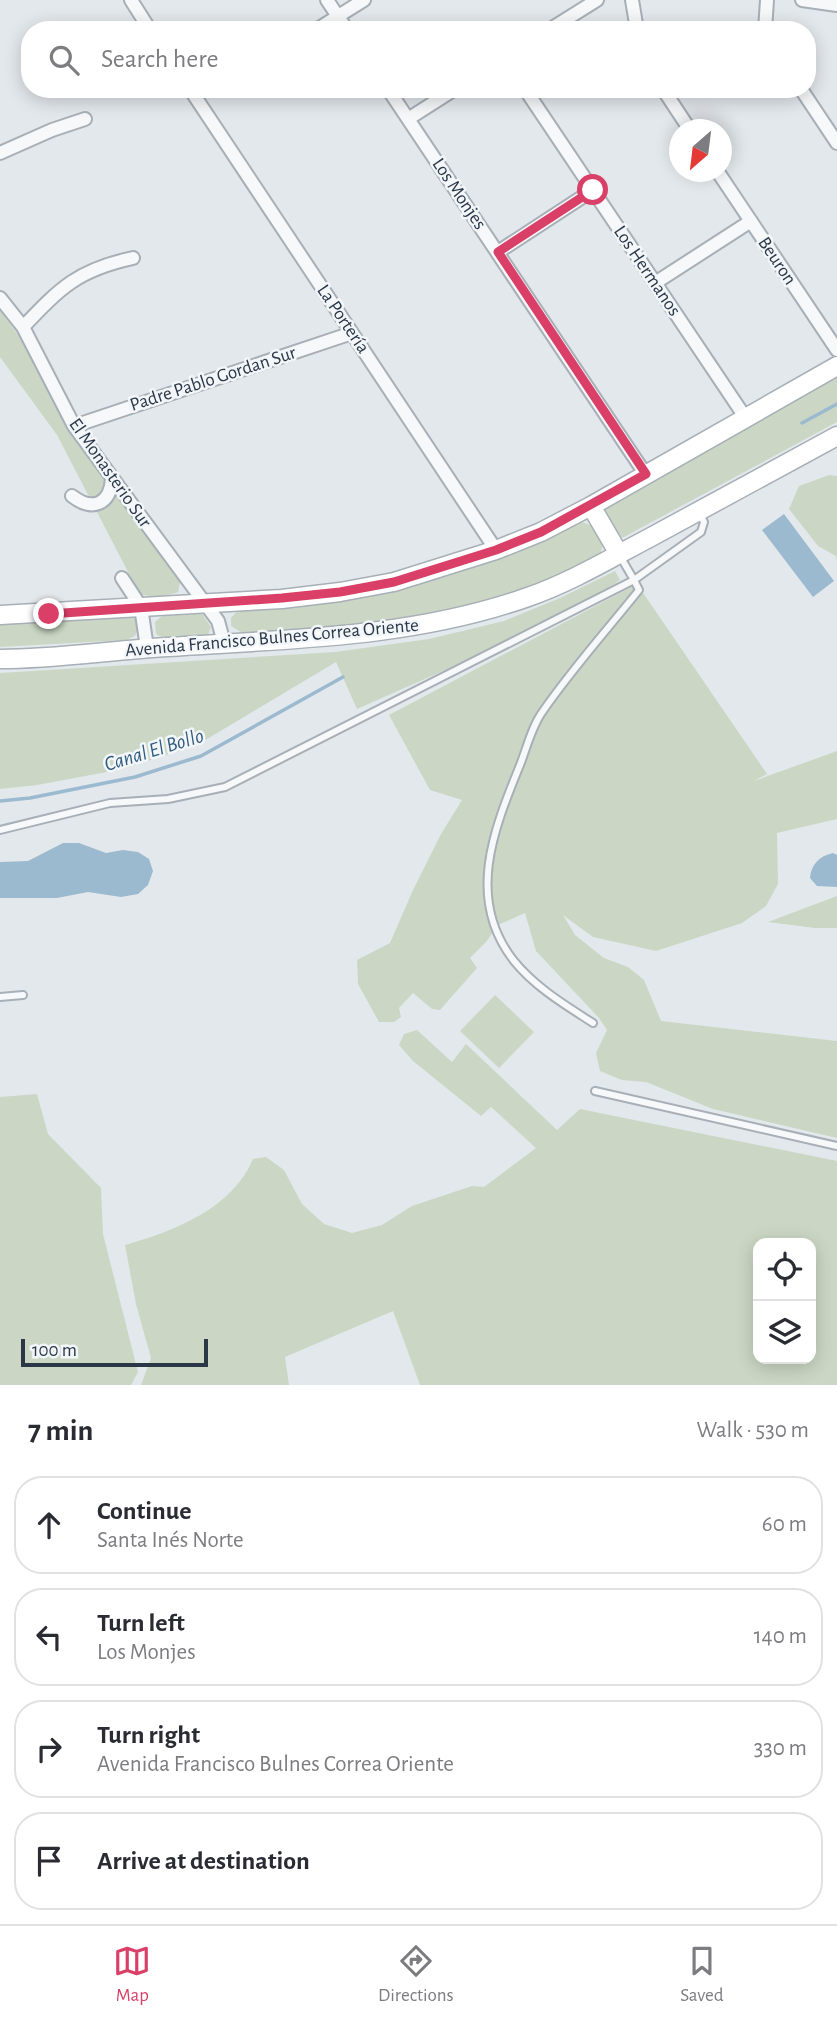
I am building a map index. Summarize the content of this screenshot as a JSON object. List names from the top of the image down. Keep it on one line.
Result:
{"streets":{"street":["Los Monjes","Beuron","Los Hermanos","La Portería","Padre Pablo Gordan Sur","El Monasterio Sur","Avenida Francisco Bulnes Correa Oriente"]},"crossings":[["Los Monjes","Avenida Francisco Bulnes Correa Oriente"],["Los Hermanos","Avenida Francisco Bulnes Correa Oriente"],["La Portería","Padre Pablo Gordan Sur"],["La Portería","Avenida Francisco Bulnes Correa Oriente"],["Padre Pablo Gordan Sur","El Monasterio Sur"],["El Monasterio Sur","Avenida Francisco Bulnes Correa Oriente"]],"water":["Canal El Bollo"],"scale_bar":"100 m","north":"bottom left","page":{"search":"Search here","scale":"100 m","heading":["7 min","Walk · 530 m"],"list":[["Continue","Santa Inés Norte","60 m"],["Turn left","Los Monjes","140 m"],["Turn right","Avenida Francisco Bulnes Correa Oriente","330 m"],"Arrive at destination"],"nav":["Map","Directions","Saved"]}}
